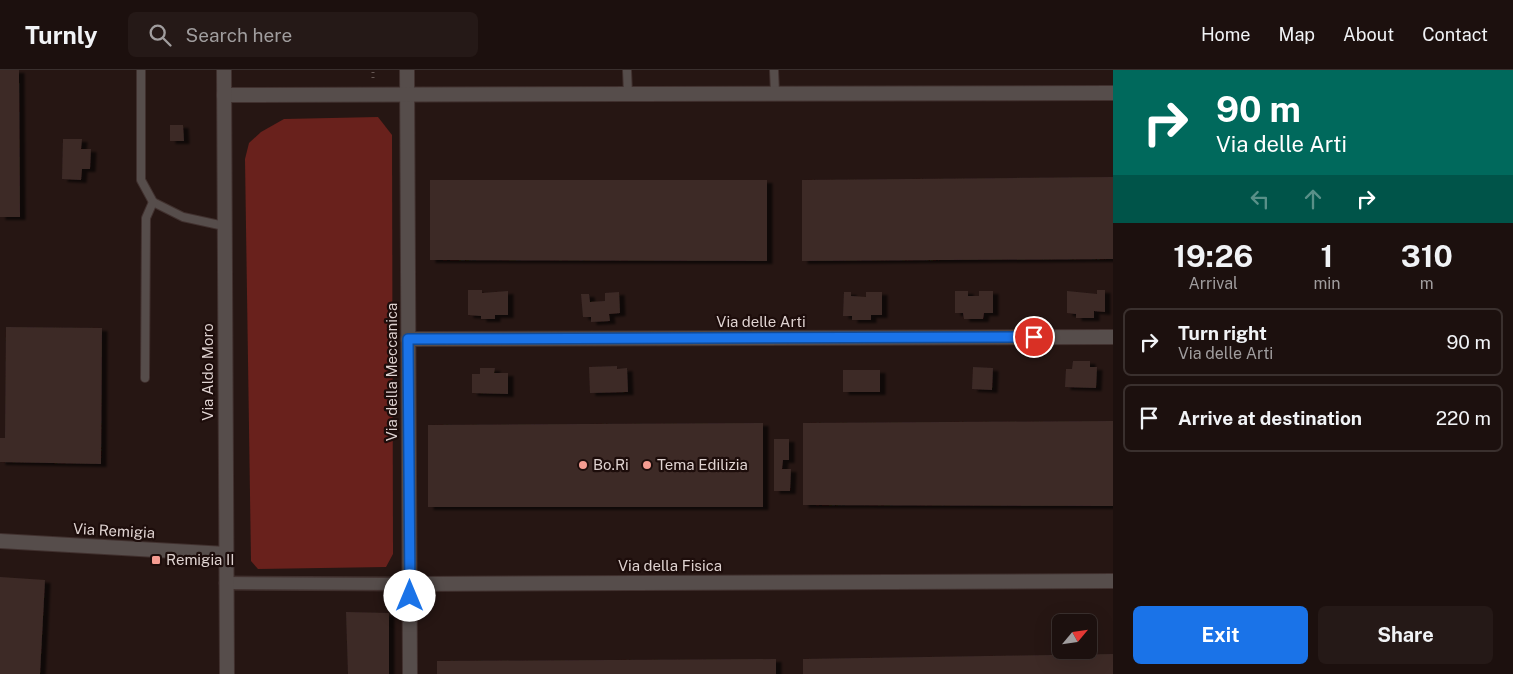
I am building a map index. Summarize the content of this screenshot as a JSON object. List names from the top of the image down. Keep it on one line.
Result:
{"streets":{"street":["Via delle Arti","Via Aldo Moro","Via della Meccanica","Via Remigia","Via della Fisica"]},"crossings":[["Via delle Arti","Via della Meccanica"],["Via Aldo Moro","Via Remigia"],["Via Aldo Moro","Via della Fisica"],["Via della Meccanica","Via della Fisica"]],"places":{"other":["Bo.Ri","Tema Edilizia"],"transit":["Remigia II"]},"north":"top right","page":{"header":"Turnly","search":"Search here","nav":["Home","Map","About","Contact"],"turn":["90 m","Via delle Arti"],"eta":["19:26","Arrival","1","min","310","m"],"list":[{"name":"Turn right","note":"Via delle Arti","value":"90 m"},{"name":"Arrive at destination","value":"220 m"}],"buttons":["Exit","Share"]}}
